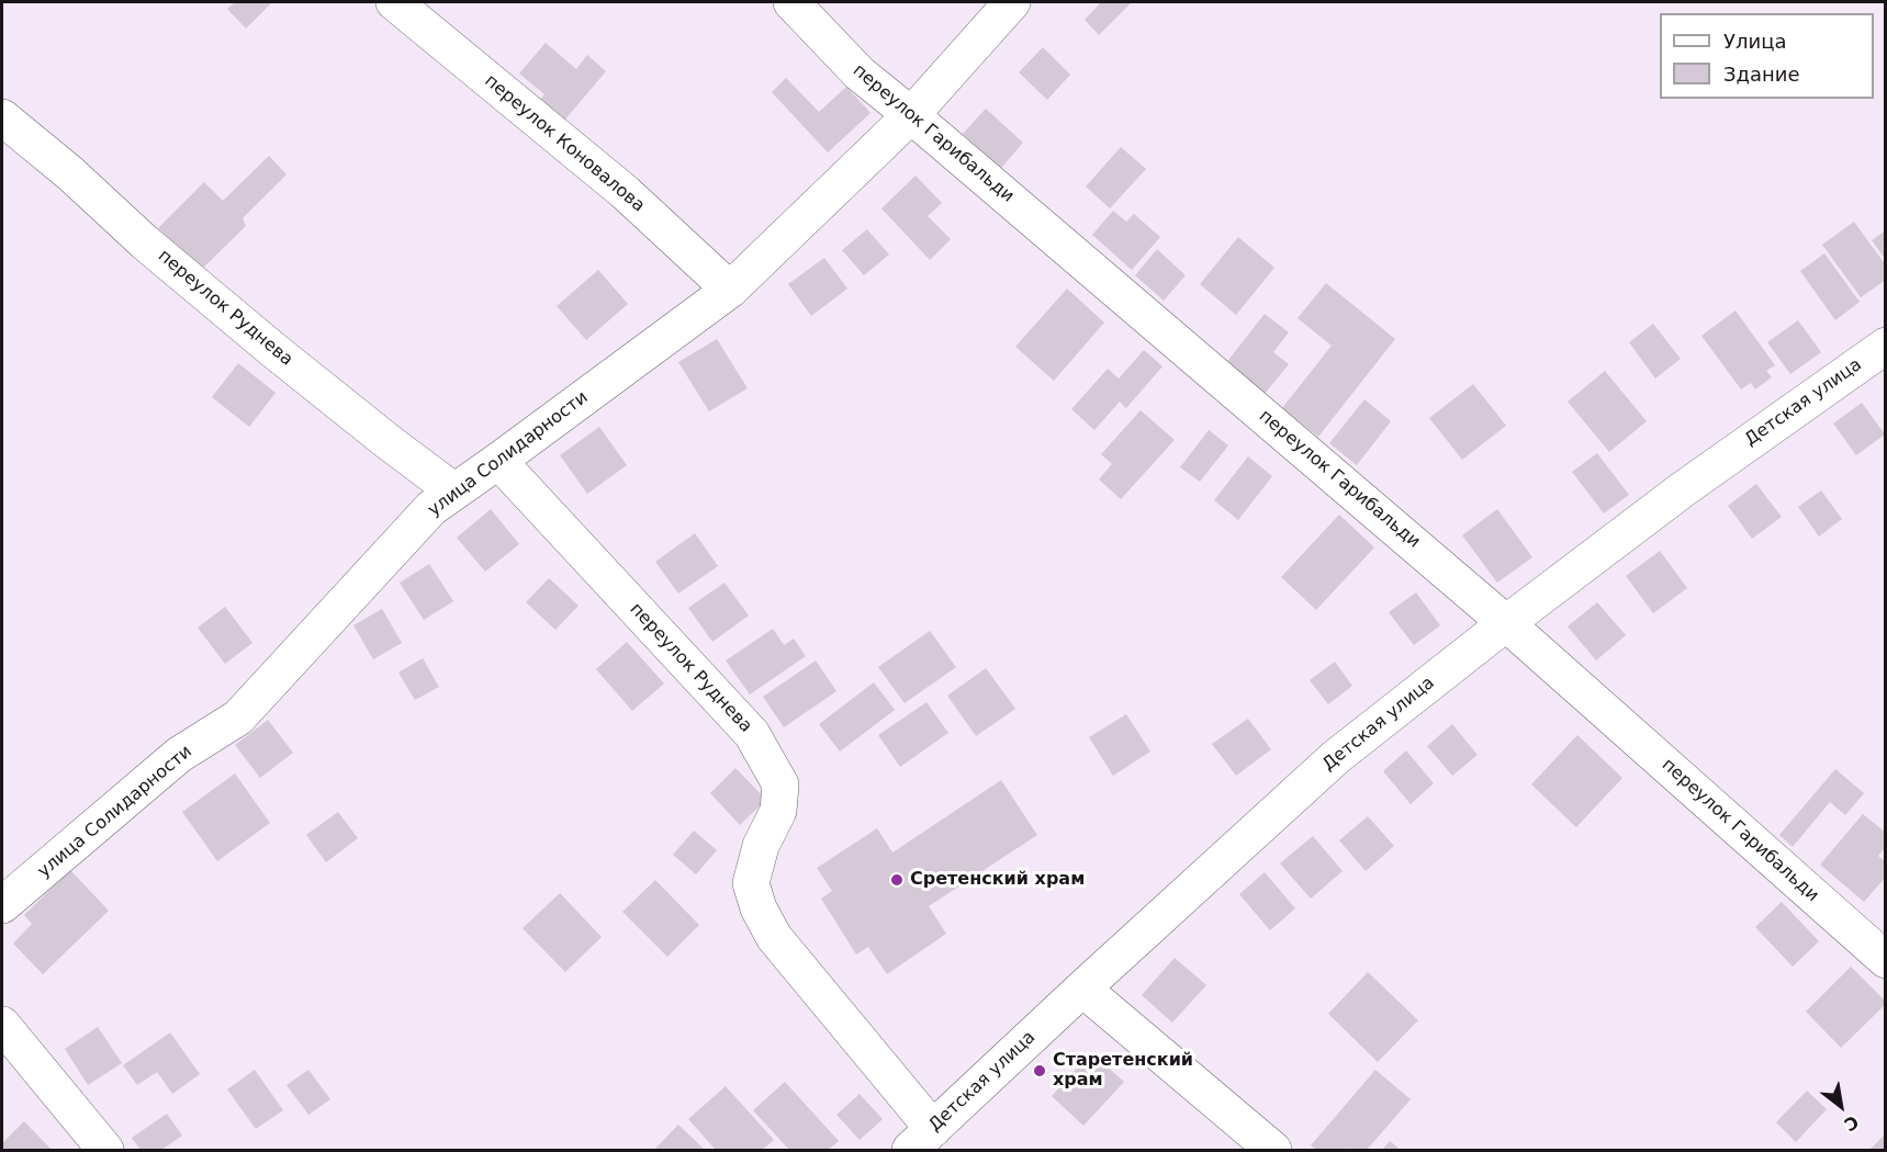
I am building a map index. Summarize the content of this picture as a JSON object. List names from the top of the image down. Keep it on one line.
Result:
{"streets":{"street":["переулок Гарибальди","переулок Коновалова","переулок Руднева","Детская улица","улица Солидарности"]},"crossings":[["переулок Гарибальди","Детская улица"],["переулок Гарибальди","улица Солидарности"],["переулок Коновалова","улица Солидарности"],["переулок Руднева","Детская улица"],["переулок Руднева","улица Солидарности"]],"places":["Сретенский храм","Старетенский храм"],"legend":["Улица","Здание"],"north":"bottom right"}
